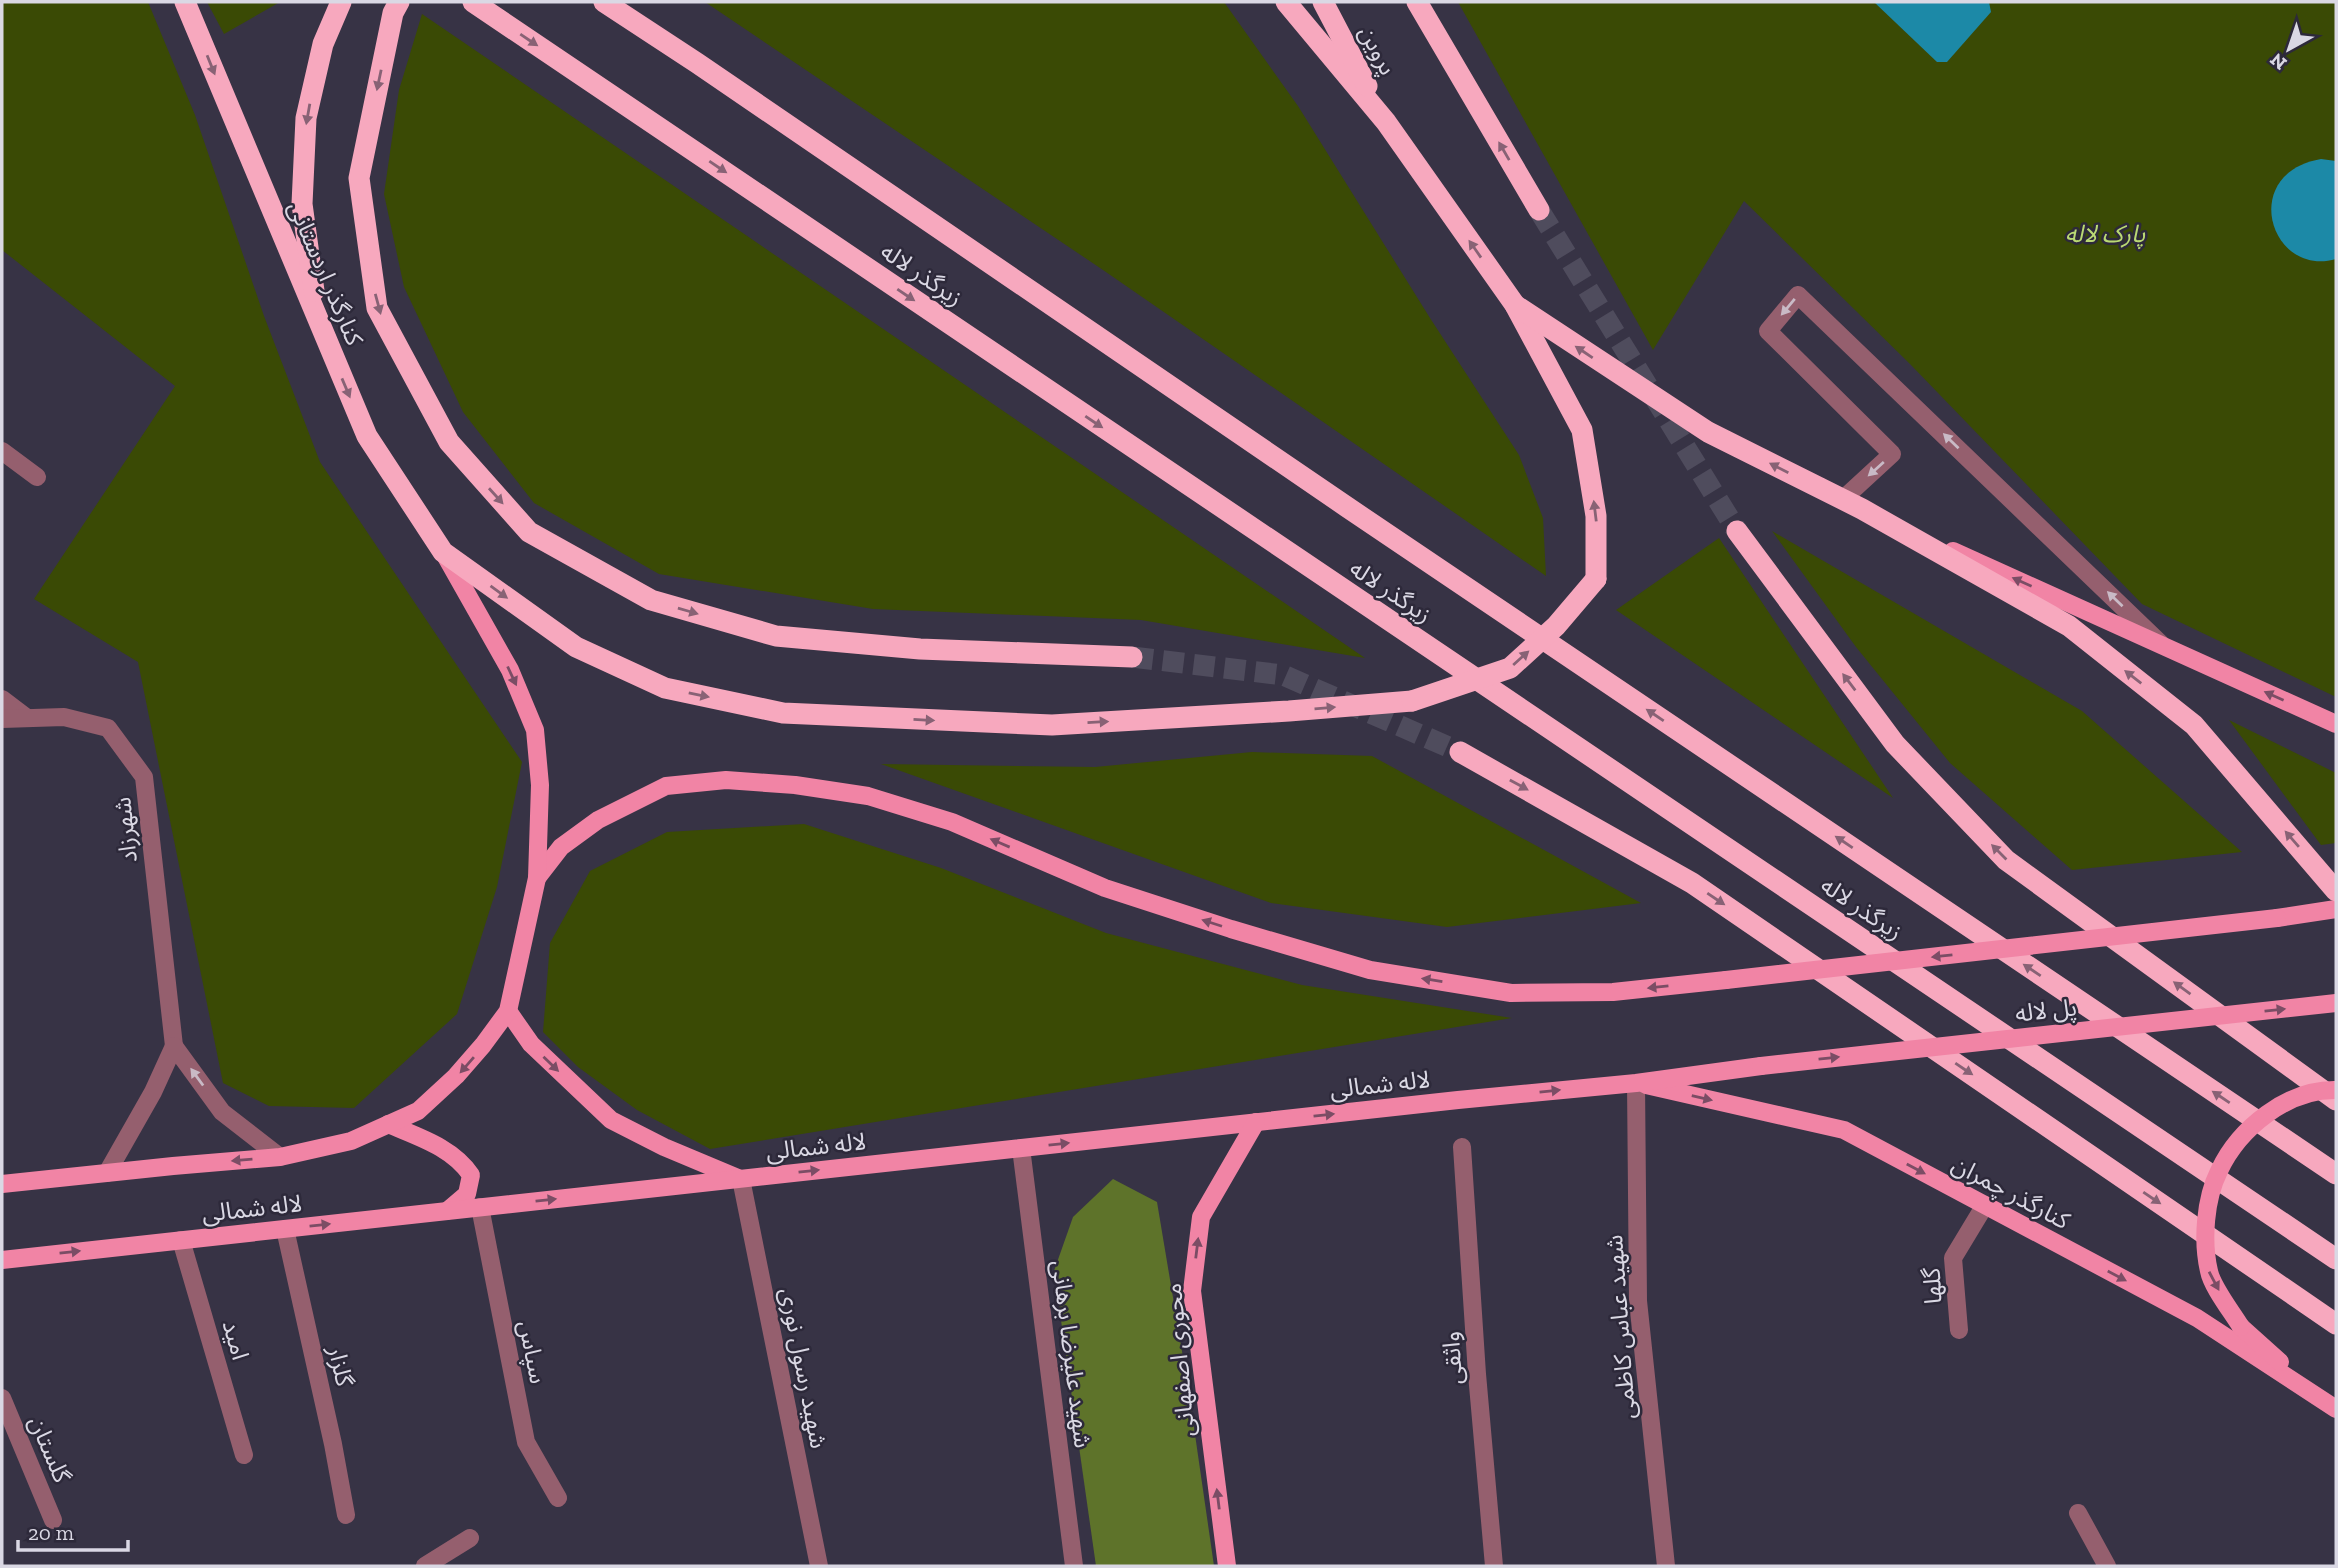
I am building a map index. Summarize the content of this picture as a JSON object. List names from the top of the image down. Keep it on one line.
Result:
{"streets":{"highway":["پروین","کنارگذر اردستانی","زیرگذر لاله"],"main road":["پل لاله","لاله شمالی","کنارگذر چمران","محوری اصفهانی"],"street":["شهرزاد","گلها","شهید عباس کاظمی","امید","سپاس","شهید علیرضا برهانی","واثقی","گلزار","شهید رسول نوری","گلستان"]},"crossings":[["پل لاله","لاله شمالی"],["پل لاله","کنارگذر چمران"],["پل لاله","شهید عباس کاظمی"],["لاله شمالی","کنارگذر چمران"],["لاله شمالی","شهید عباس کاظمی"],["لاله شمالی","امید"],["لاله شمالی","سپاس"],["لاله شمالی","شهید علیرضا برهانی"],["لاله شمالی","محوری اصفهانی"],["لاله شمالی","گلزار"],["لاله شمالی","شهید رسول نوری"],["کنارگذر چمران","گلها"],["کنارگذر چمران","شهید عباس کاظمی"]],"one_way":["کنارگذر اردستانی","کنارگذر چمران","محوری اصفهانی"],"parks":["پارک لاله"],"scale_bar":"20 m","north":"bottom left"}
